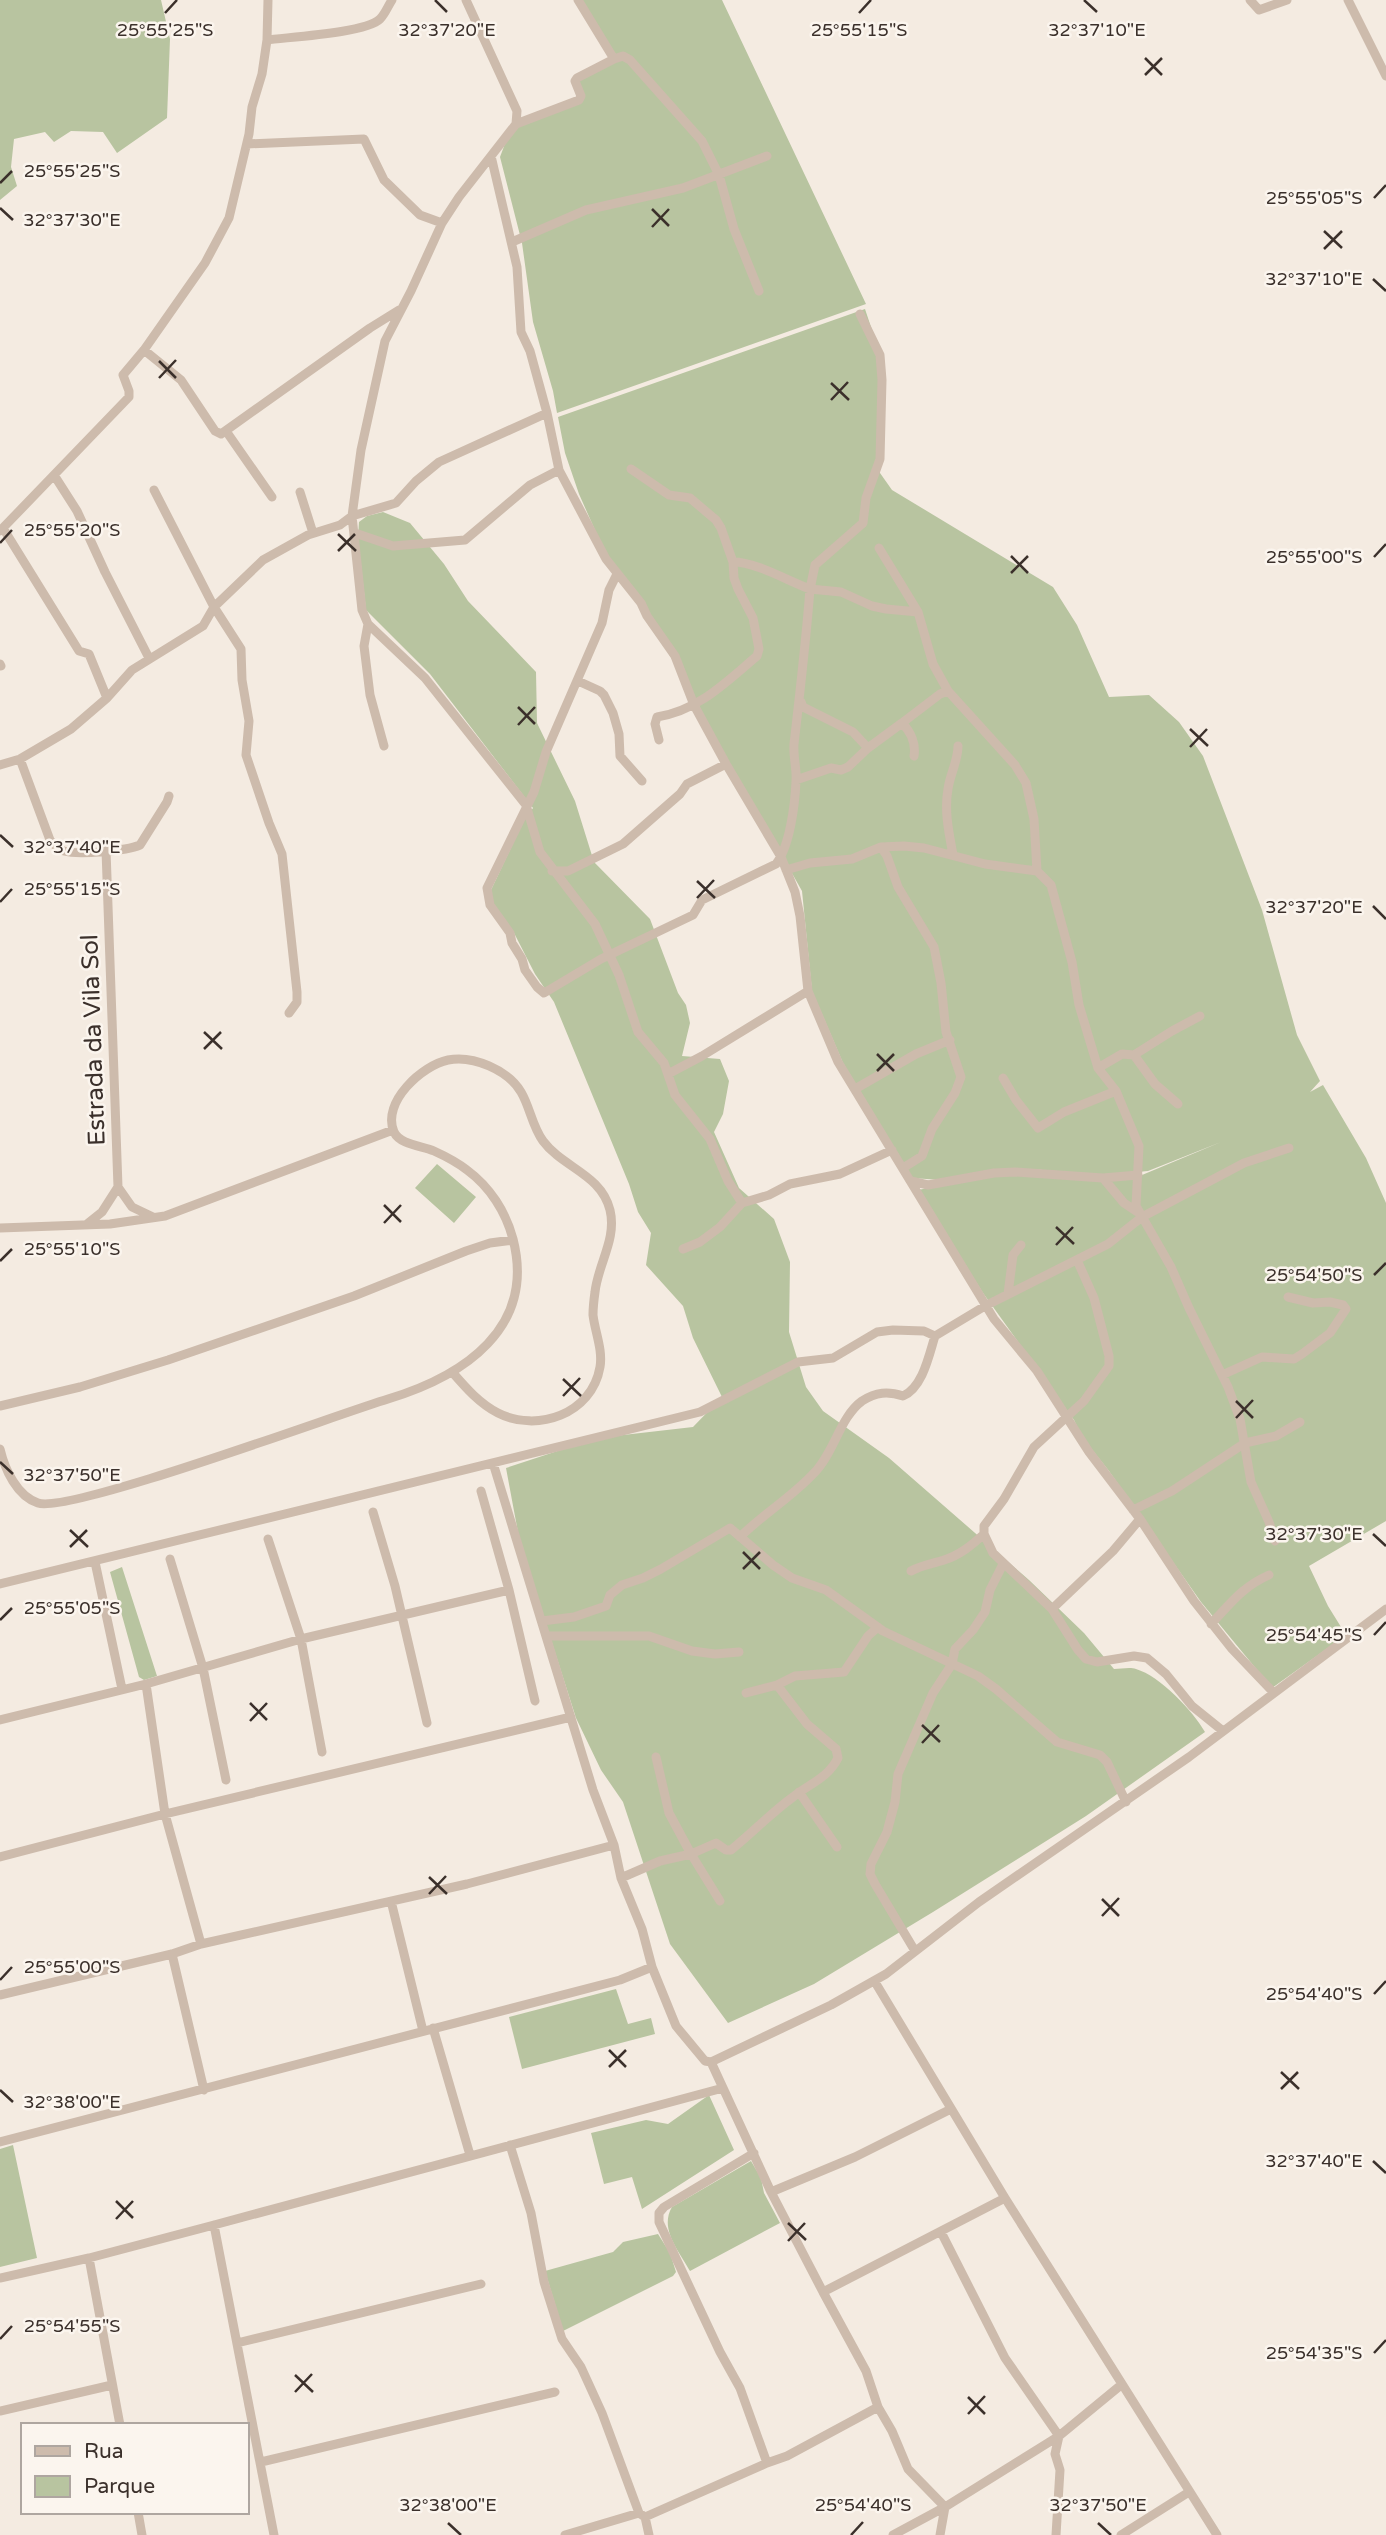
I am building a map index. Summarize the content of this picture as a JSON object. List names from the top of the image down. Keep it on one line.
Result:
{"streets":{"street":["Estrada da Vila Sol"]},"legend":["Rua","Parque"],"coordinates":["32°37'20\"E","32°37'10\"E","25°55'25\"S","25°55'15\"S","25°55'05\"S","32°37'30\"E","25°55'20\"S","25°55'00\"S","32°37'40\"E","25°55'10\"S","25°54'50\"S","32°37'50\"E","25°54'45\"S","25°54'40\"S","32°38'00\"E","25°54'55\"S","25°54'35\"S"]}
